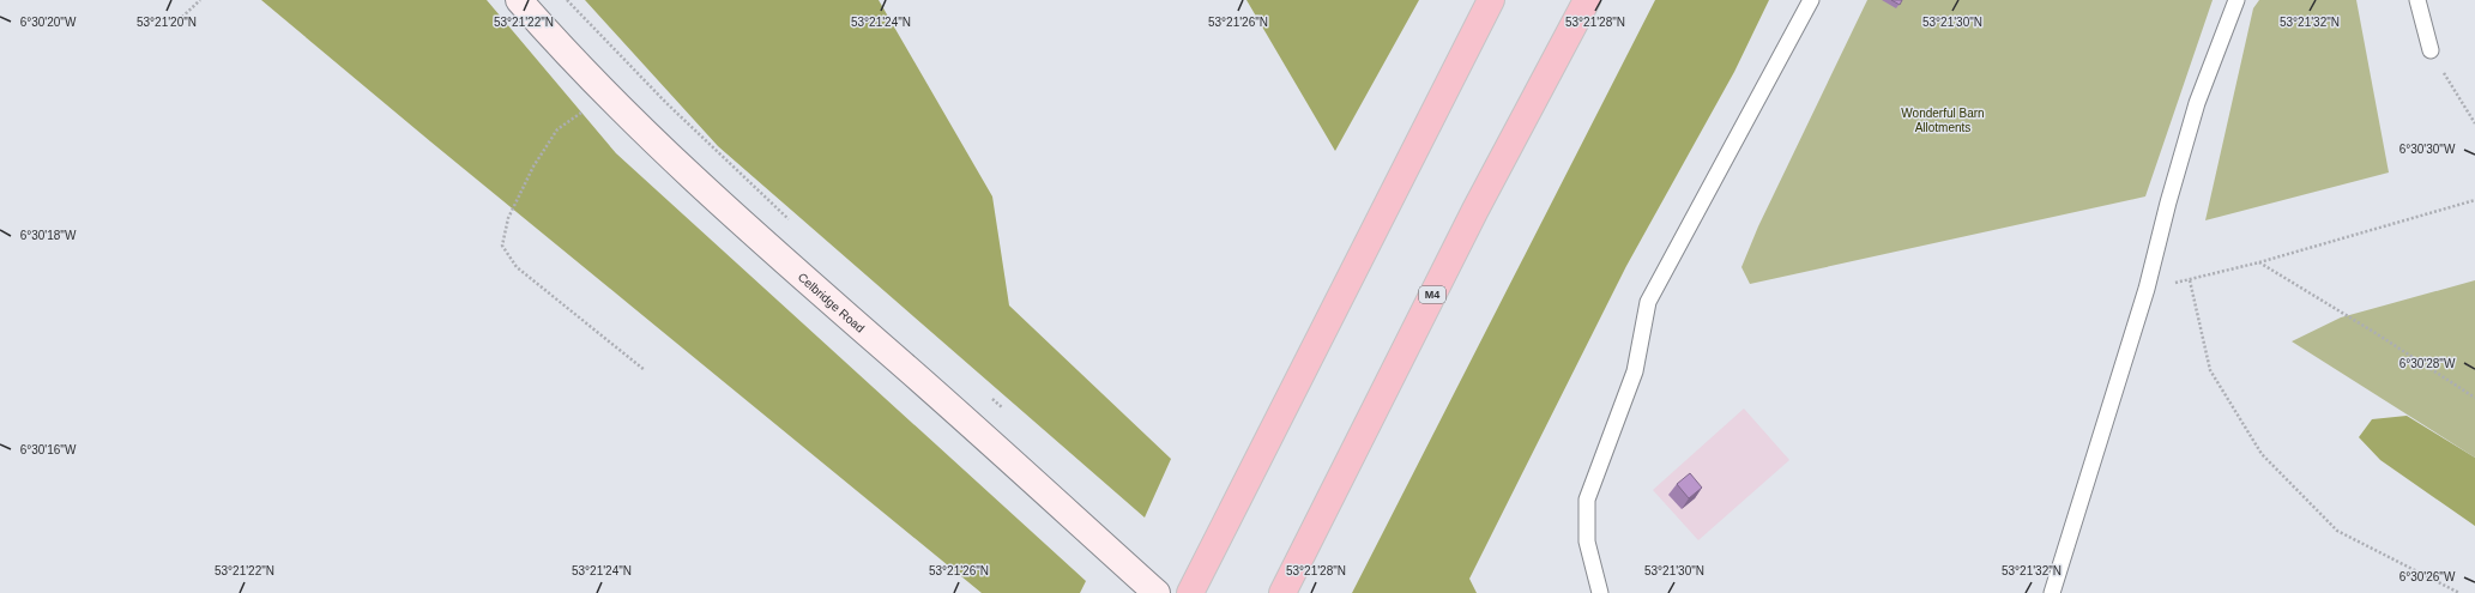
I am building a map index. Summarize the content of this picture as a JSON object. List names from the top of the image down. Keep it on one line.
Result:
{"streets":{"highway":["M4"],"main road":["Celbridge Road"]},"parks":["Wonderful Barn Allotments"],"coordinates":["6°30'20\"W","53°21'20\"N","53°21'22\"N","53°21'24\"N","53°21'26\"N","53°21'28\"N","53°21'30\"N","53°21'32\"N","6°30'30\"W","6°30'18\"W","6°30'28\"W","6°30'16\"W","6°30'26\"W"]}
